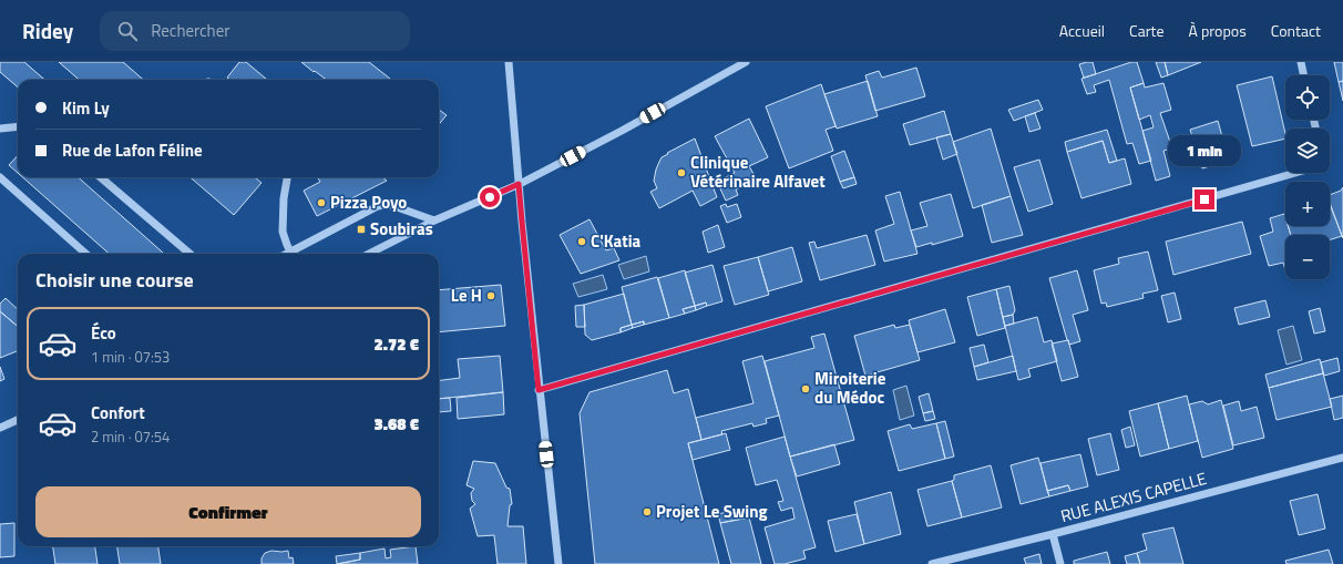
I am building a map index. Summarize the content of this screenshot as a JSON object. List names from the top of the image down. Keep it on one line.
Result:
{"streets":{"street":["RUE ALEXIS CAPELLE"]},"places":{"other":["Clinique Vétérinaire Alfavet","Pizza Poyo","C'Katia","Le H","Miroiterie du Médoc","Projet Le Swing"],"transit":["Soubiras"]},"page":{"header":"Ridey","search":"Rechercher","nav":["Accueil","Carte","À propos","Contact"],"map_buttons":["+","−"],"banner":["Kim Ly","Rue de Lafon Féline"],"bubble":"1 min","heading":"Choisir une course","list":[{"name":"Éco","note":"1 min · 07:53","value":"2.72 €"},{"name":"Confort","note":"2 min · 07:54","value":"3.68 €"}],"buttons":"Confirmer"}}
